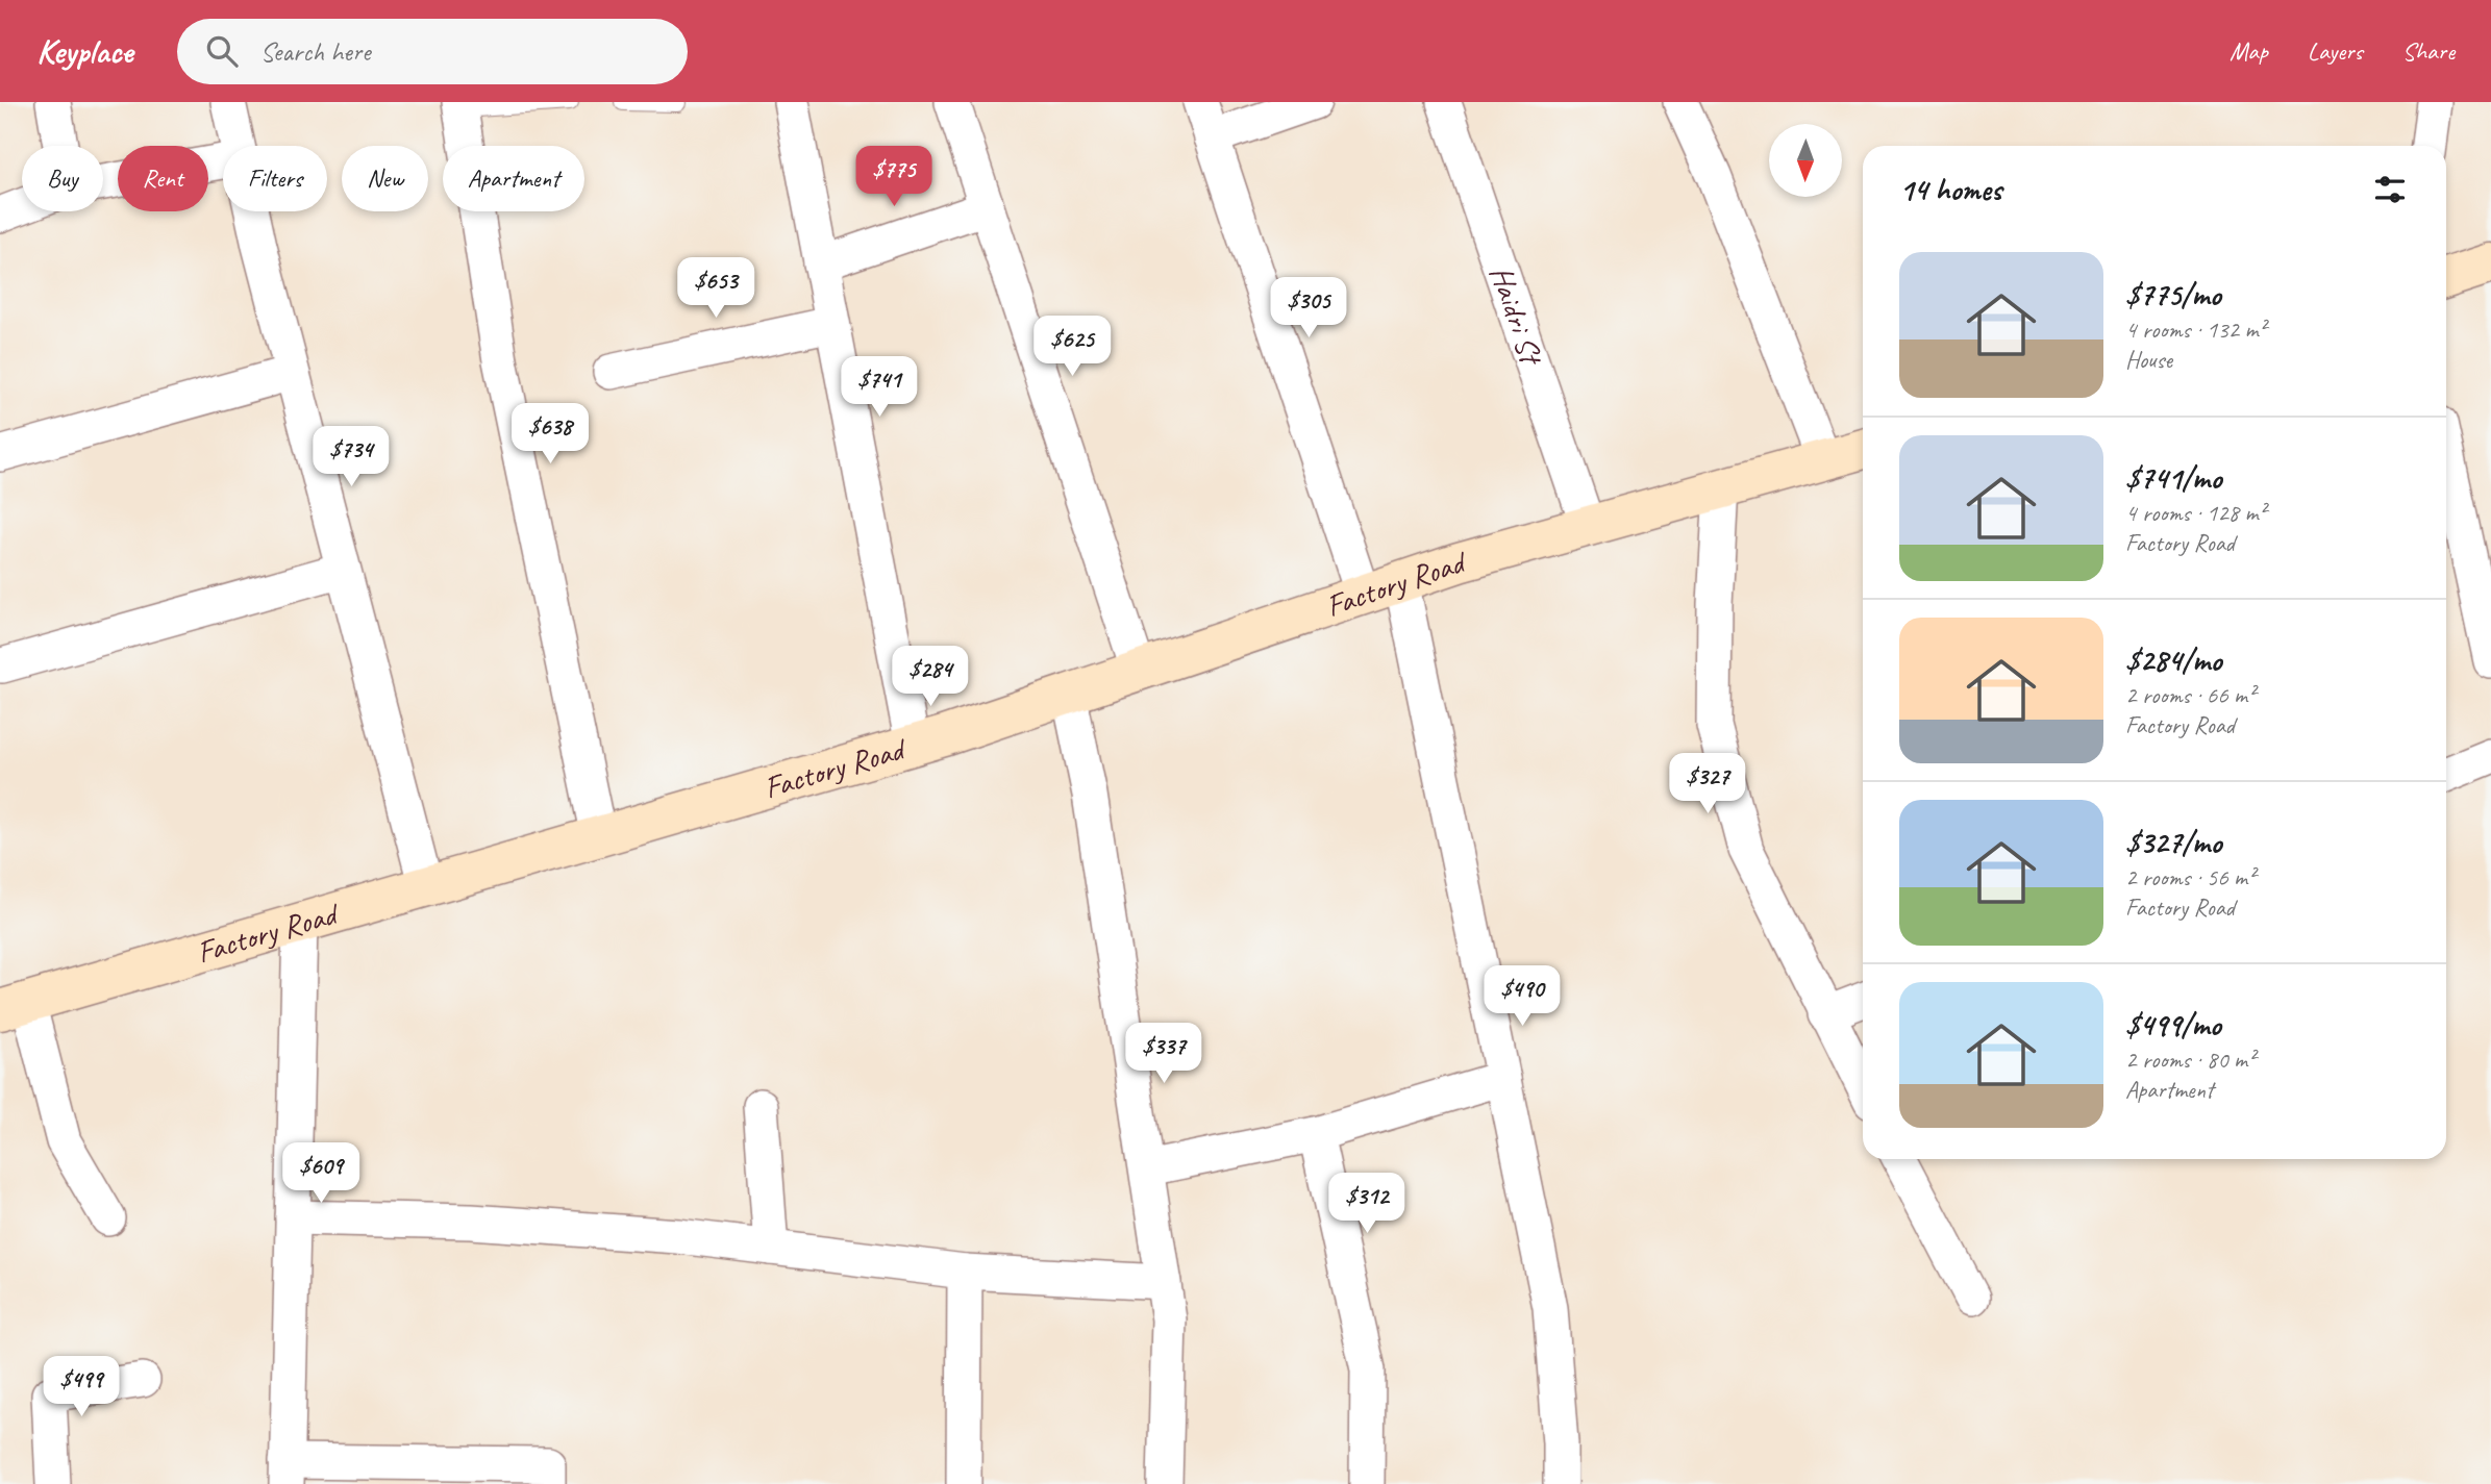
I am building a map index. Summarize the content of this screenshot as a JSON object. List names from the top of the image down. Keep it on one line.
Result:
{"streets":{"main road":["Factory Road"],"street":["Haidri St"]},"crossings":[["Haidri St","Factory Road"]],"north":"bottom","page":{"header":"Keyplace","search":"Search here","nav":["Map","Layers","Share"],"price":["$775","$653","$305","$625","$741","$638","$734","$284","$327","$490","$337","$609","$312","$499"],"chip":["Buy","Rent","Filters","New","Apartment"],"heading":"14 homes","list":[{"name":"$775/mo","note":"4 rooms · 132 m² · House"},{"name":"$741/mo","note":"4 rooms · 128 m² · Factory Road"},{"name":"$284/mo","note":"2 rooms · 66 m² · Factory Road"},{"name":"$327/mo","note":"2 rooms · 56 m² · Factory Road"},{"name":"$499/mo","note":"2 rooms · 80 m² · Apartment"}]}}
